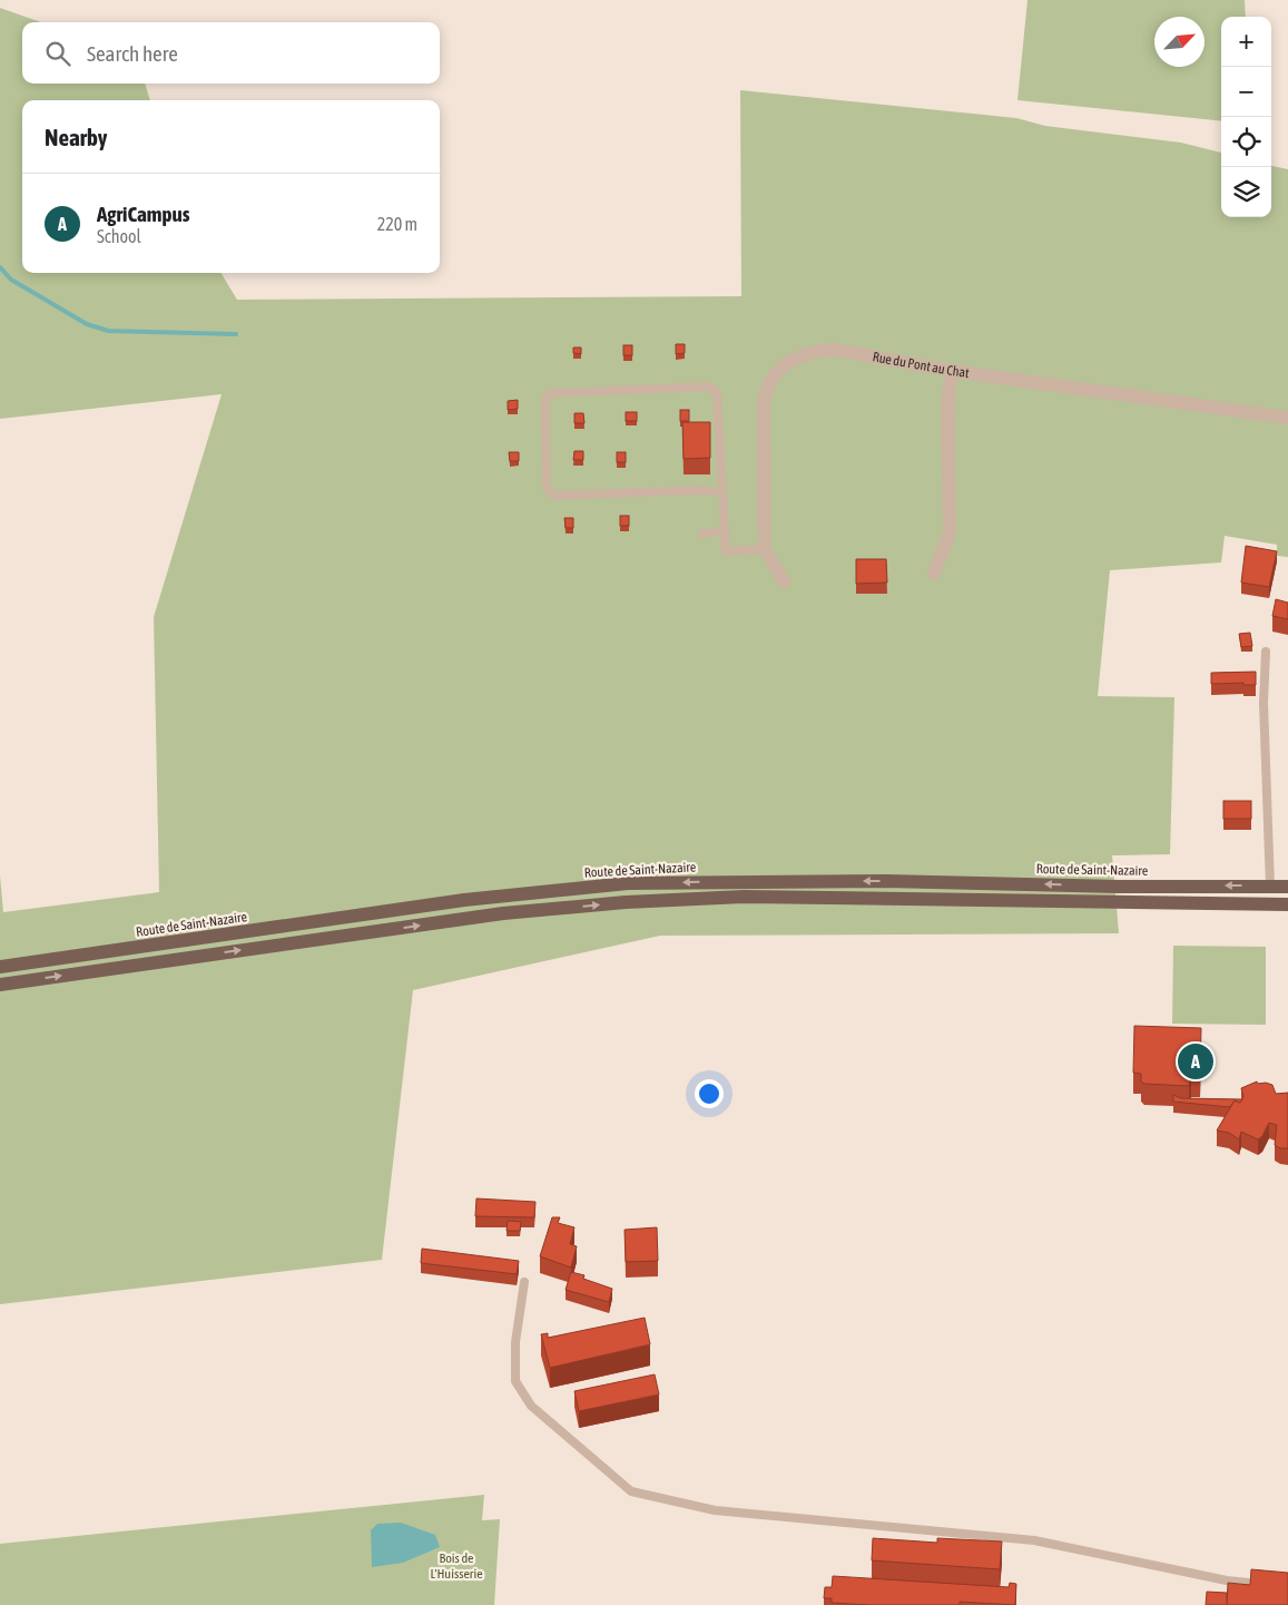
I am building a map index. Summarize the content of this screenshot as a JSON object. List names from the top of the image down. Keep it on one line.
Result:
{"streets":{"main road":["Route de Saint-Nazaire"],"street":["Rue du Pont au Chat"]},"parks":["Bois de L'Huisserie"],"north":"top right","page":{"map_buttons":["+","−"],"search":"Search here","heading":"Nearby","list":[{"mark":"A","name":"AgriCampus","note":"School","value":"220 m"}],"pins":"A"}}
